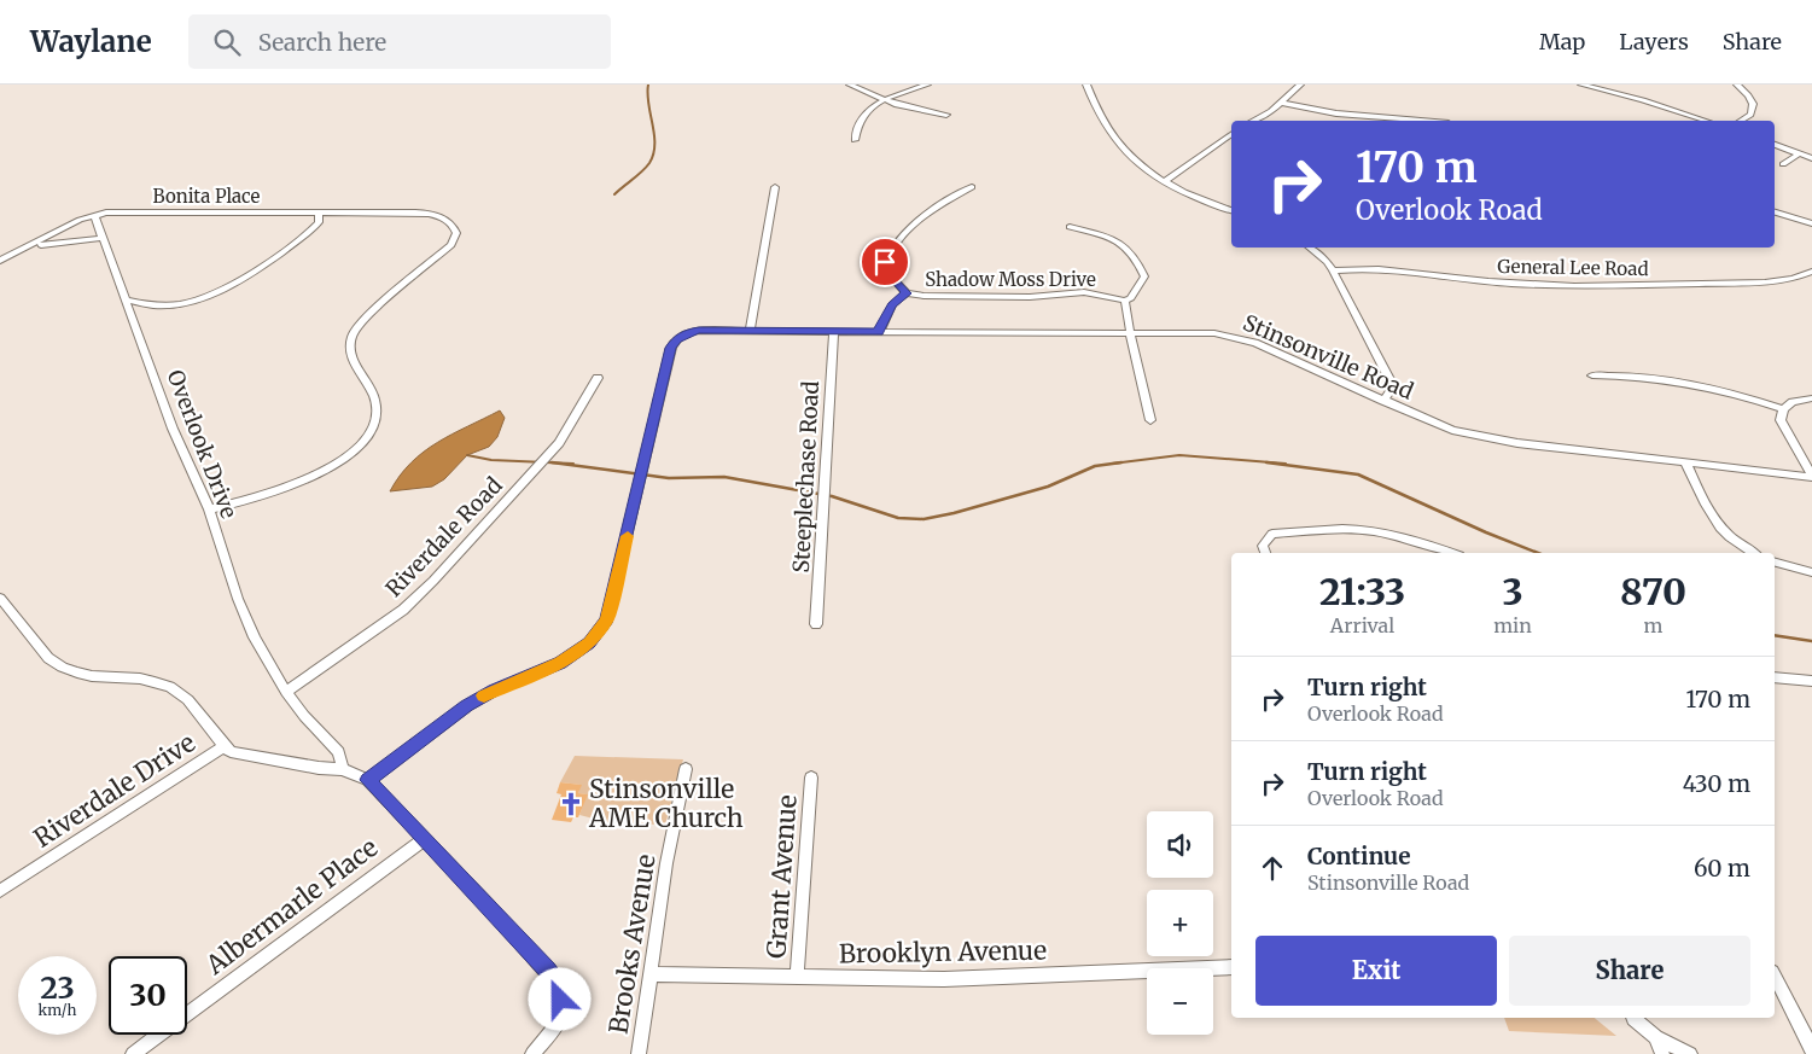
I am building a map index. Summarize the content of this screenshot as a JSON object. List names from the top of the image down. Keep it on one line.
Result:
{"streets":{"street":["Bonita Place","General Lee Road","Shadow Moss Drive","Stinsonville Road","Overlook Drive","Steeplechase Road","Riverdale Road","Riverdale Drive","Grant Avenue","Albermarle Place","Brooks Avenue","Brooklyn Avenue"]},"crossings":[["Bonita Place","Overlook Drive"],["Stinsonville Road","Steeplechase Road"],["Overlook Drive","Riverdale Road"],["Grant Avenue","Brooklyn Avenue"],["Brooks Avenue","Brooklyn Avenue"]],"places":{"church":["Stinsonville AME Church"]},"page":{"header":"Waylane","search":"Search here","nav":["Map","Layers","Share"],"turn":["170 m","Overlook Road"],"eta":["21:33","Arrival","3","min","870","m"],"list":[{"name":"Turn right","note":"Overlook Road","value":"170 m"},{"name":"Turn right","note":"Overlook Road","value":"430 m"},{"name":"Continue","note":"Stinsonville Road","value":"60 m"}],"map_buttons":["+","−"],"buttons":["Exit","Share"],"speed":"23 km/h","limit":"30"}}
